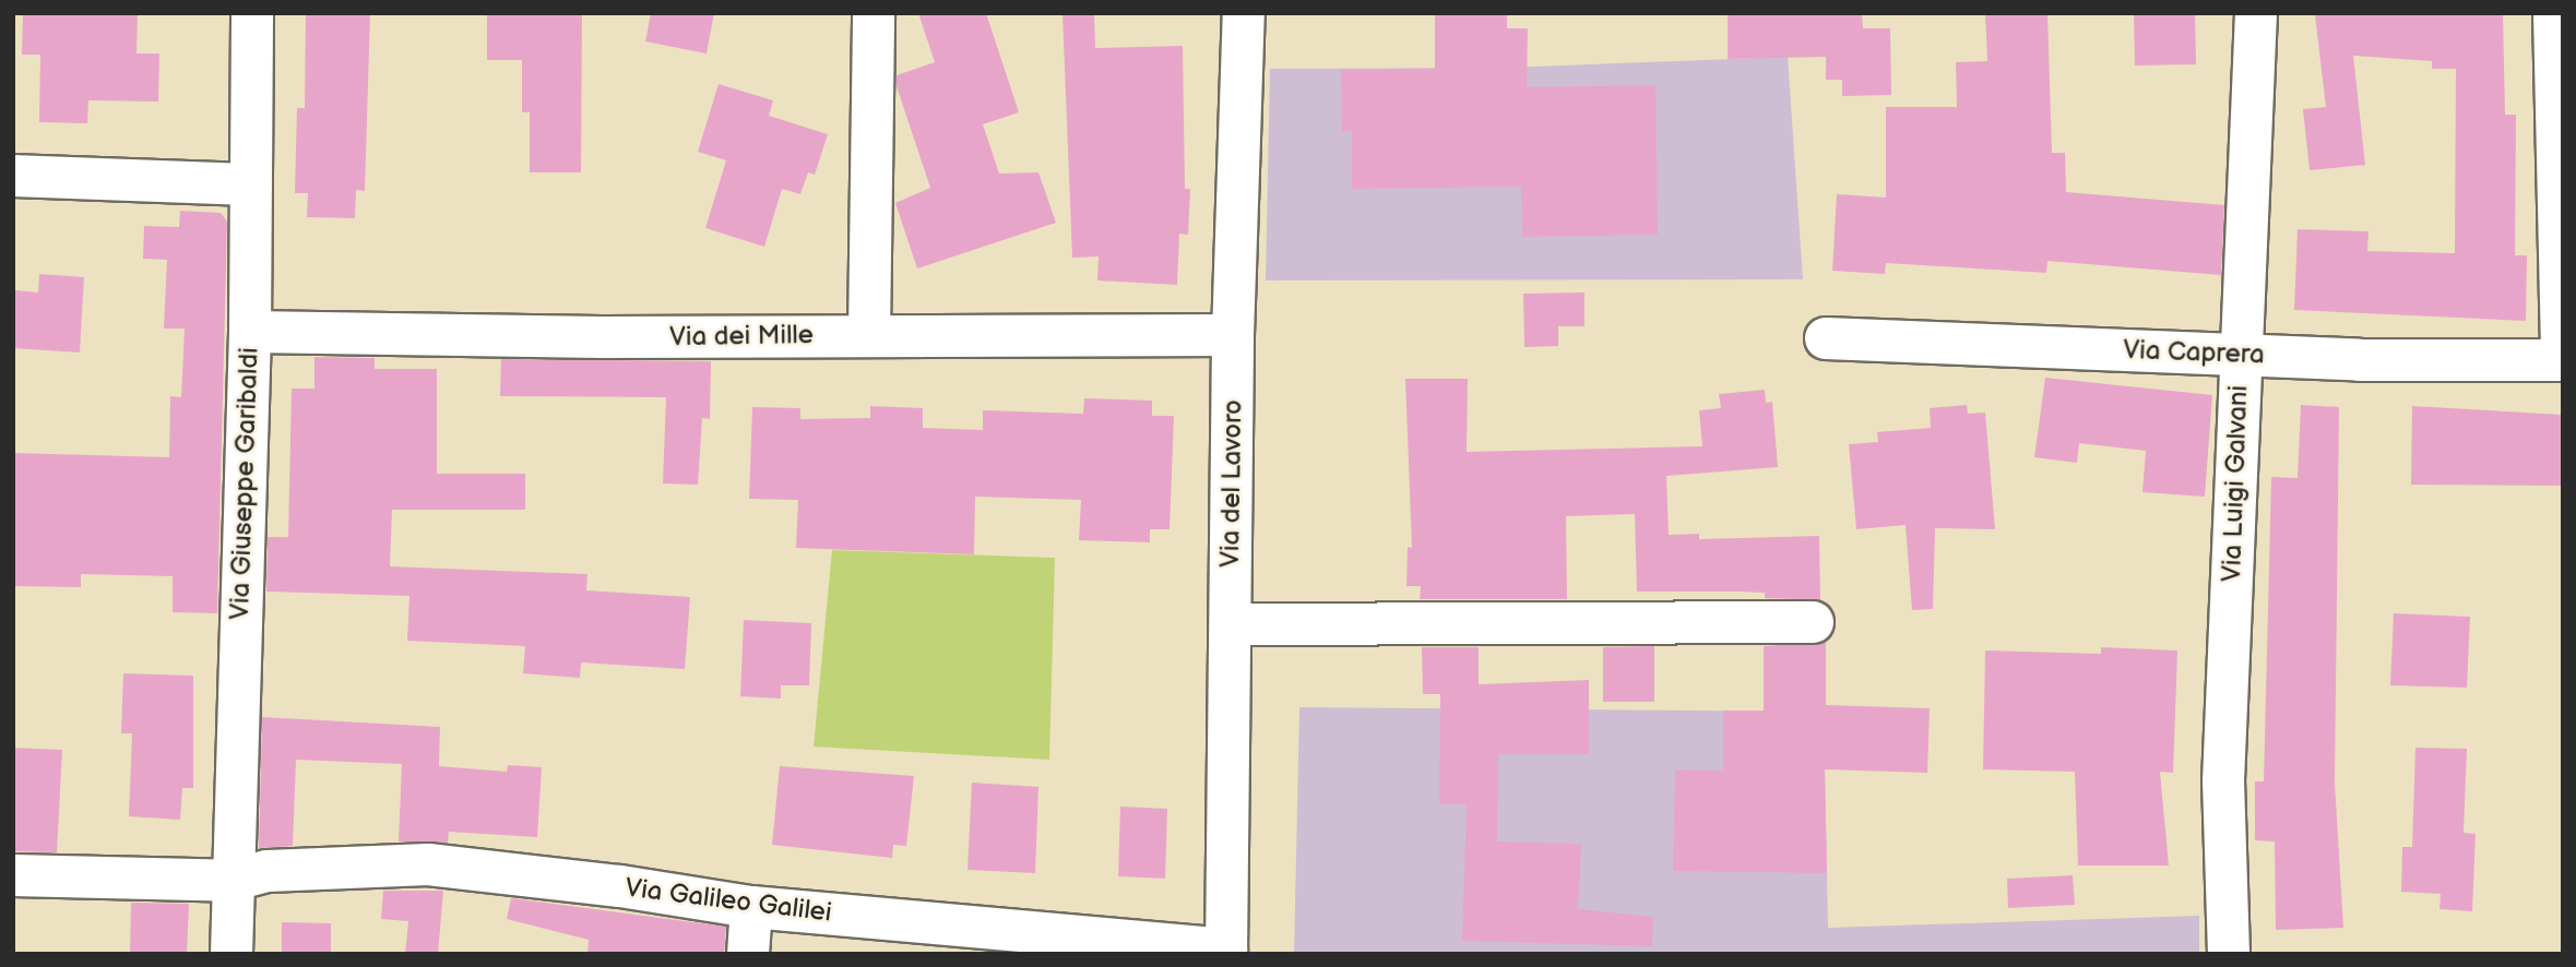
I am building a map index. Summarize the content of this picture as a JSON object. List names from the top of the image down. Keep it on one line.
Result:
{"streets":{"street":["Via dei Mille","Via Caprera","Via Giuseppe Garibaldi","Via del Lavoro","Via Luigi Galvani","Via Galileo Galilei"]},"crossings":[["Via dei Mille","Via Giuseppe Garibaldi"],["Via dei Mille","Via del Lavoro"],["Via Caprera","Via Luigi Galvani"],["Via Giuseppe Garibaldi","Via Galileo Galilei"],["Via del Lavoro","Via Galileo Galilei"]]}
